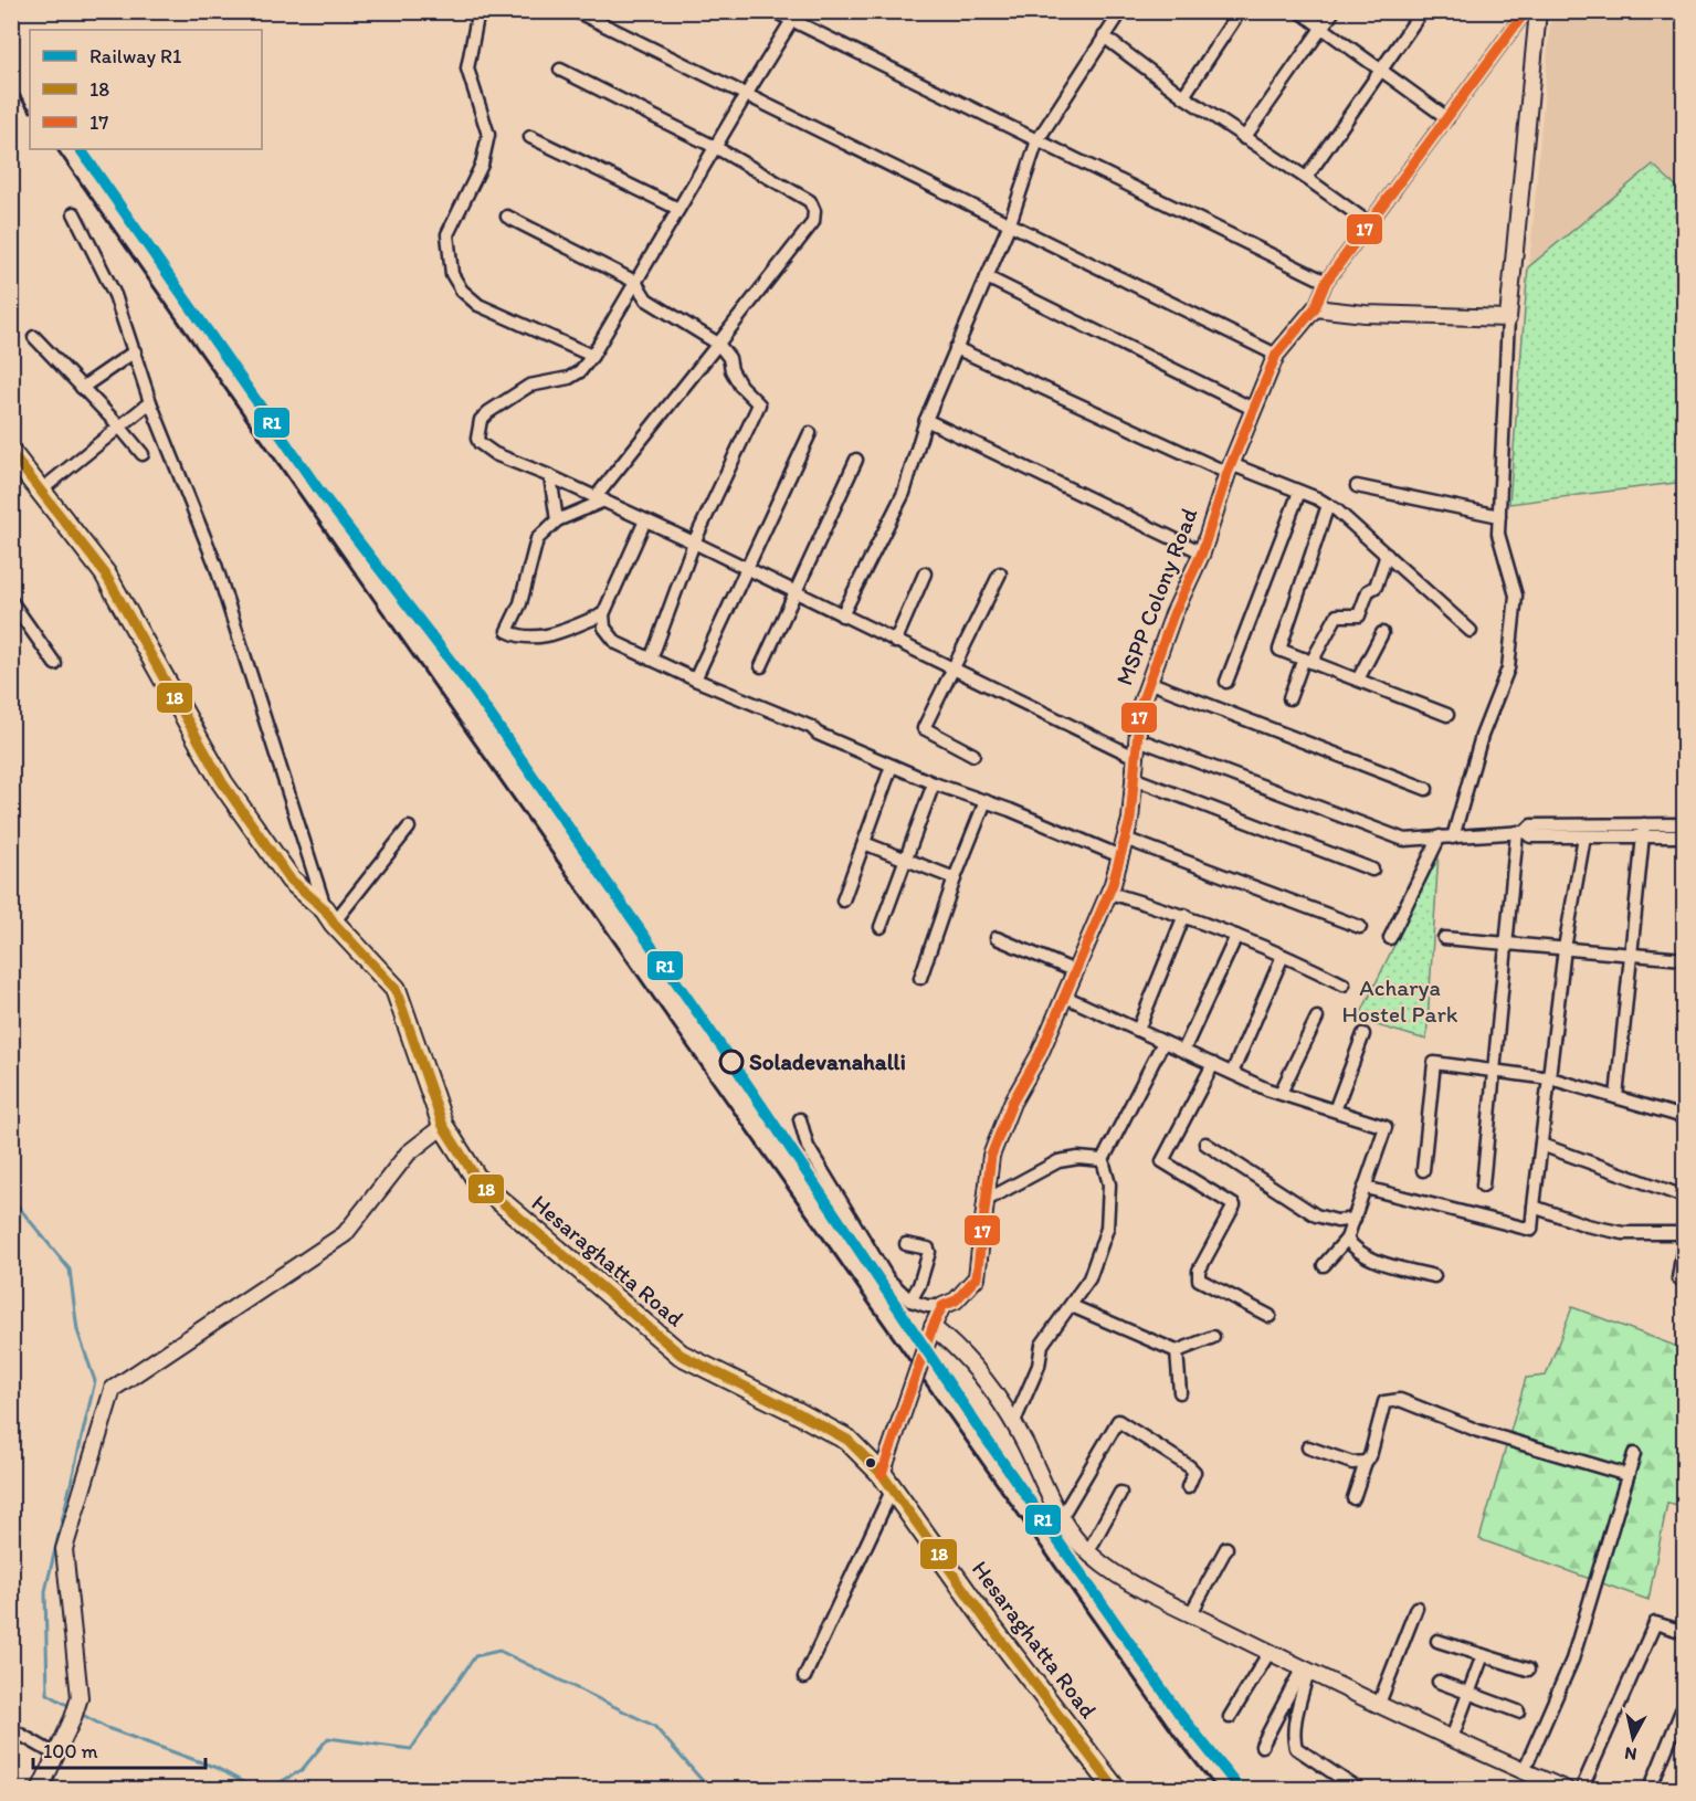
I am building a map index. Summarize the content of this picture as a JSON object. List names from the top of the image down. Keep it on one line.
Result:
{"streets":{"main road":["Hesaraghatta Road"],"street":["MSPP Colony Road"]},"crossings":[["MSPP Colony Road","Hesaraghatta Road"]],"parks":["Acharya Hostel Park"],"places":["Soladevanahalli"],"lines":["transit line 17","rail line R1","transit line 18"],"legend":["Railway R1","18","17"],"scale_bar":"100 m","north":"bottom"}
